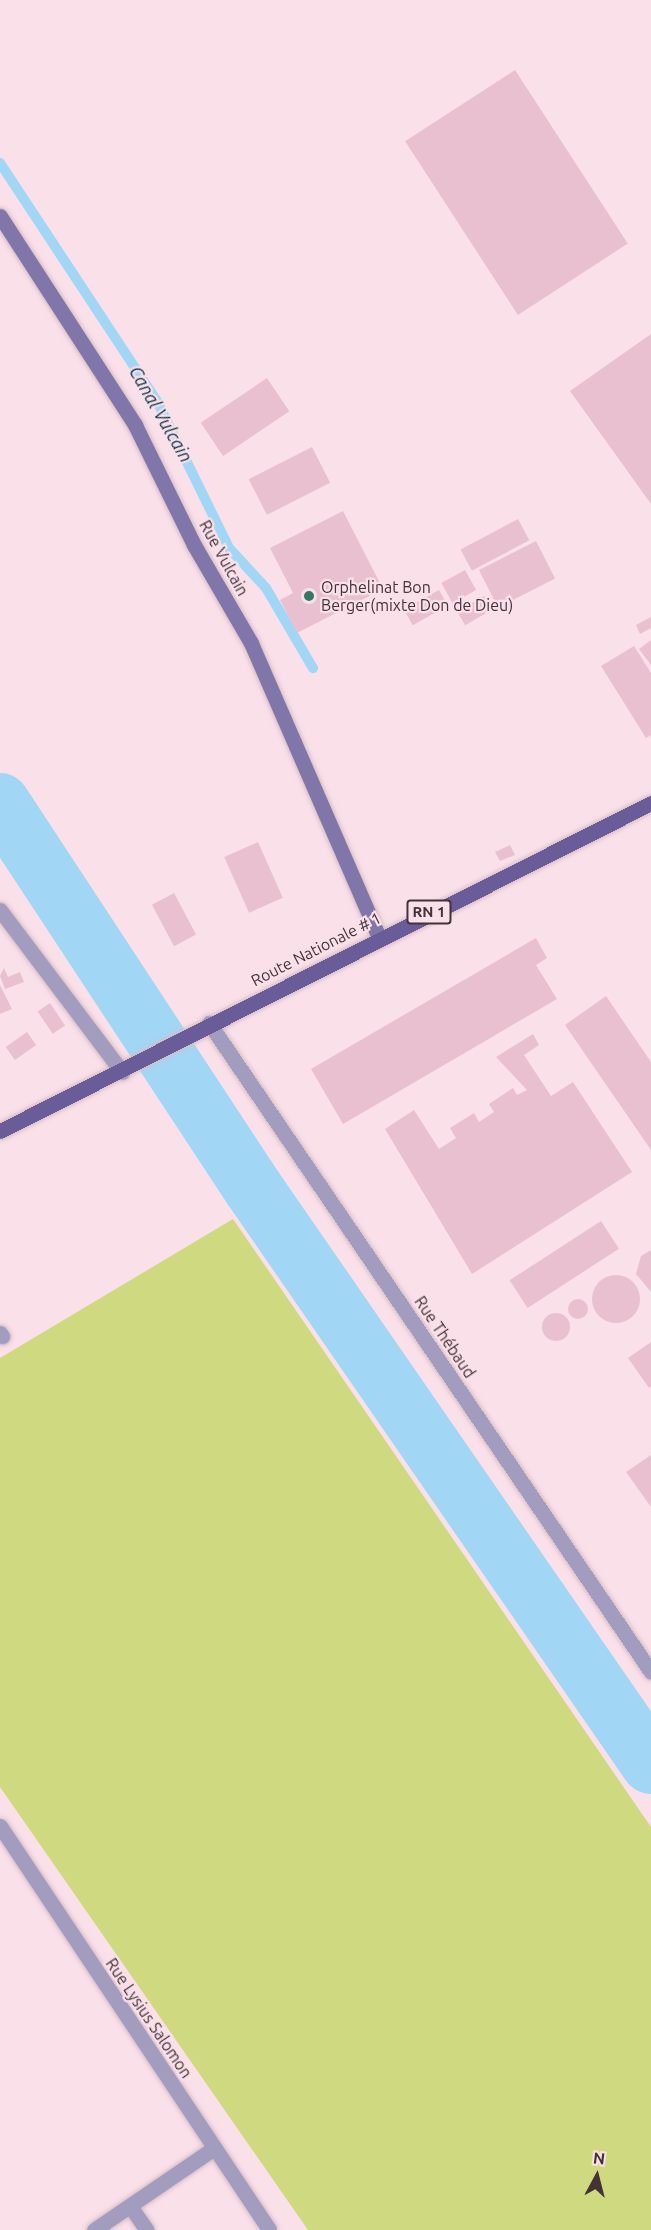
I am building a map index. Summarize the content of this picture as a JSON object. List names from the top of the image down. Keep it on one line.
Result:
{"streets":{"main road":["RN 1","Route Nationale # 1"],"street":["Rue Vulcain","Rue Thébaud","Rue Lysius Salomon"]},"crossings":[["Rue Vulcain","Route Nationale # 1"],["Route Nationale # 1","Rue Thébaud"]],"water":["Canal Vulcain"],"places":["Orphelinat Bon Berger(mixte Don de Dieu)"],"north":"top"}
